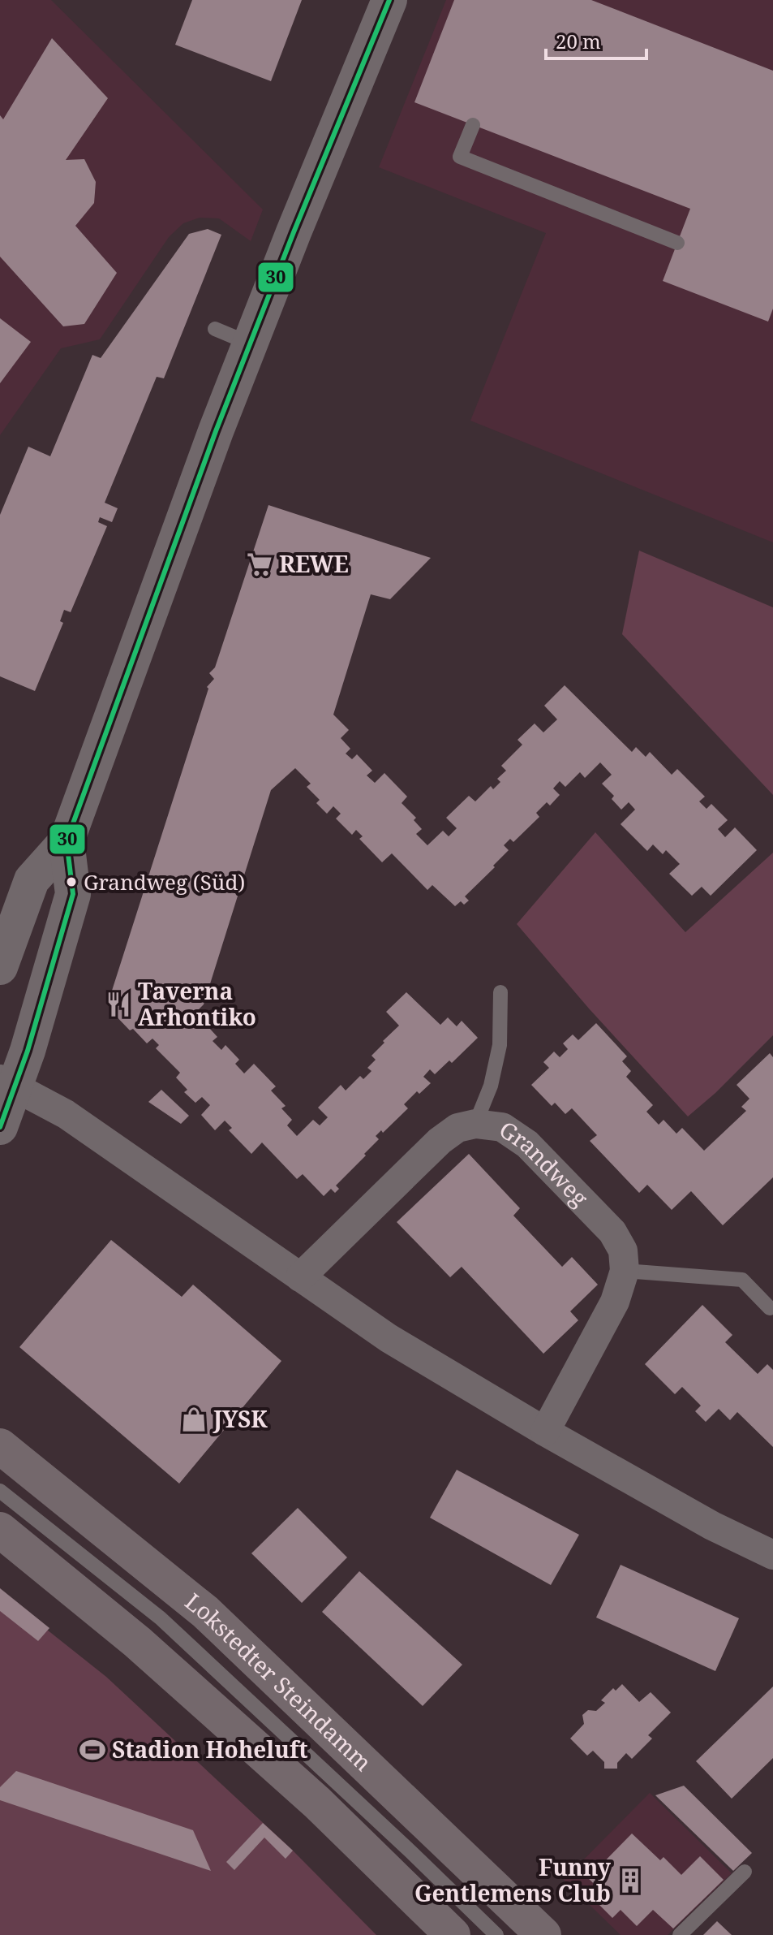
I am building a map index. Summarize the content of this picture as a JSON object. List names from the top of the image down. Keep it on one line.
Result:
{"streets":{"main road":["Lokstedter Steindamm"],"street":["Grandweg"]},"places":{"supermarket":["REWE"],"other":["Grandweg (Süd)"],"restaurant":["Taverna Arhontiko"],"shop":["JYSK"],"sports":["Stadion Hoheluft"],"building":["Funny Gentlemens Club"]},"lines":["transit line 30"],"scale_bar":"20 m"}
